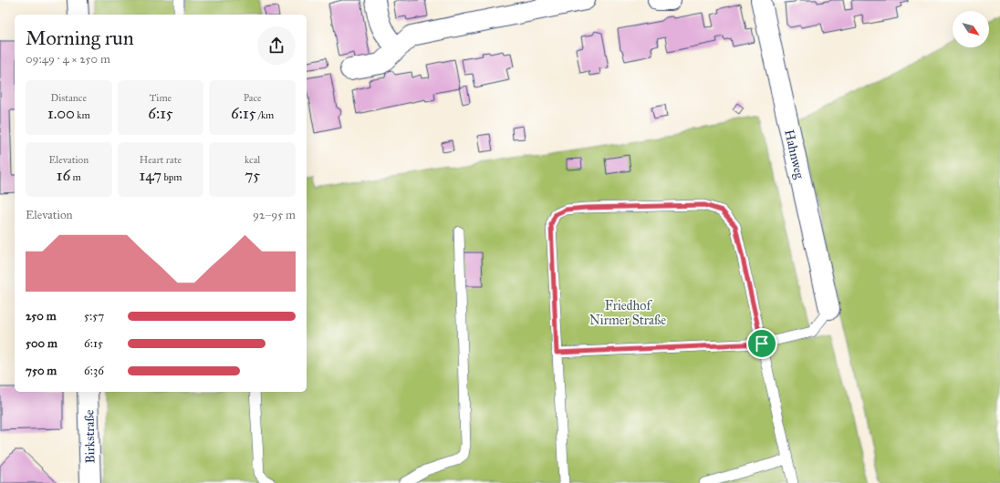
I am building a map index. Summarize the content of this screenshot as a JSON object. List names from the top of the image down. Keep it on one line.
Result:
{"streets":{"street":["Hahnweg","Birkstraße"]},"parks":["Friedhof Nirmer Straße"],"north":"bottom right","page":{"heading":["Morning run","09:49 · 4 × 250 m"],"stats":[["Distance","1.00 km"],["Time","6:15"],["Pace","6:15 /km"],["Elevation","16 m"],["Heart rate","147 bpm"],["kcal","75"]],"chart":["Elevation","92–95 m"],"list":[{"name":"250 m","note":"5:57"},{"name":"500 m","note":"6:15"},{"name":"750 m","note":"6:36"}]}}
